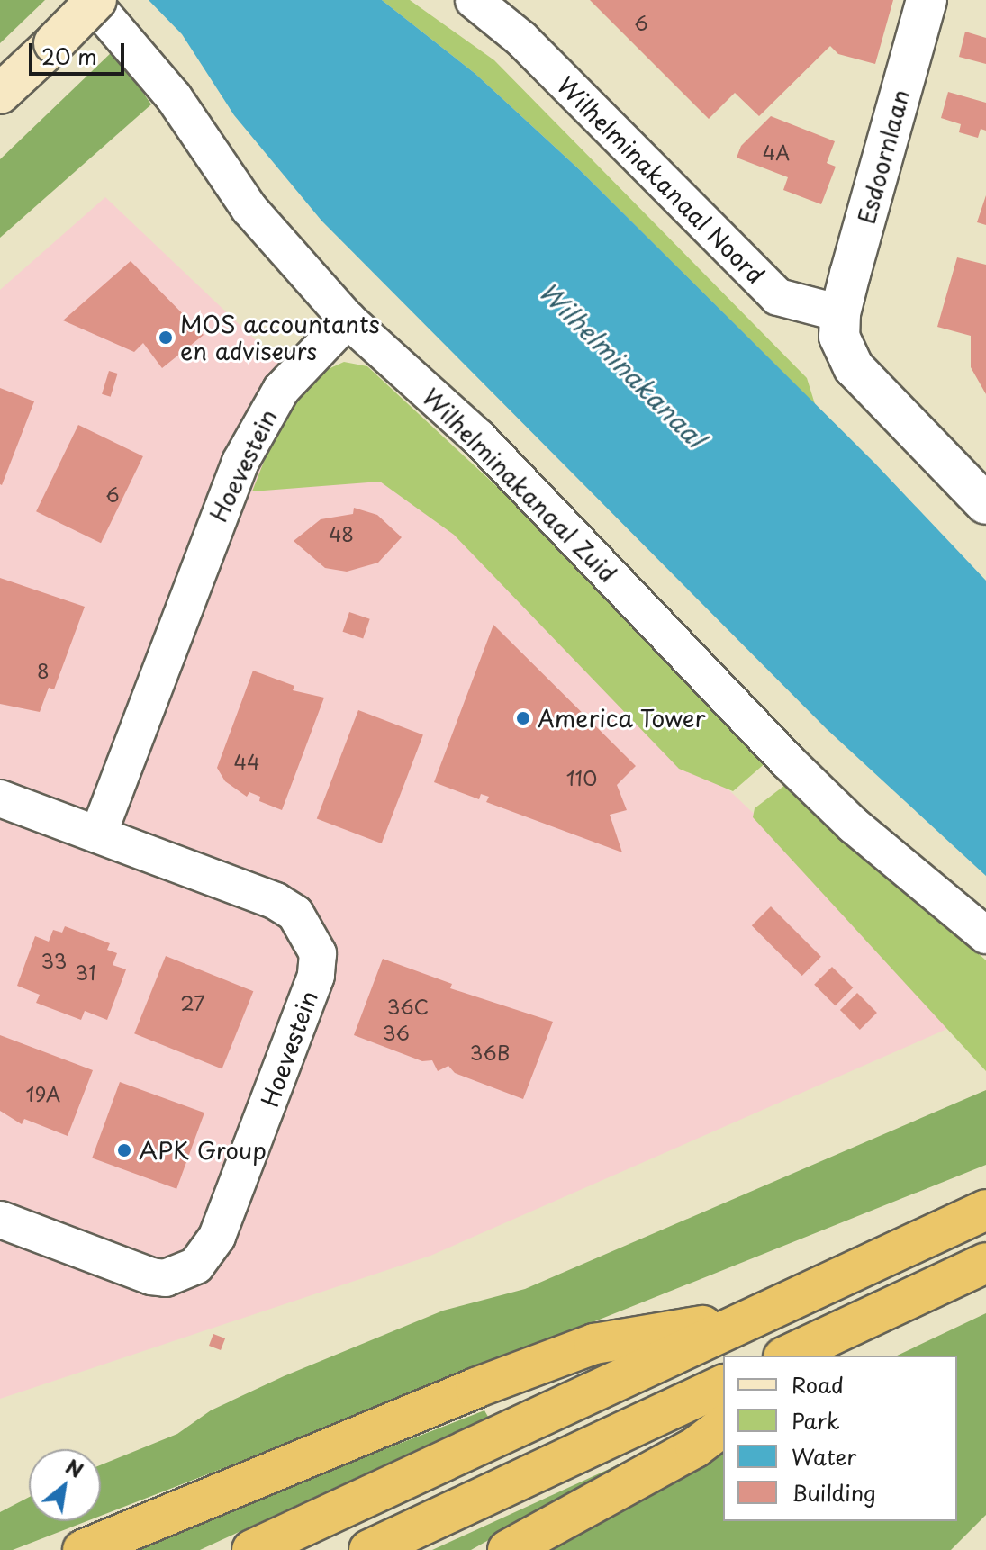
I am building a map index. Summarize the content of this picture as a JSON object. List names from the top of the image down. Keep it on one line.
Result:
{"streets":{"street":["Esdoornlaan","Wilhelminakanaal Noord","Hoevestein","Wilhelminakanaal Zuid"]},"crossings":[["Esdoornlaan","Wilhelminakanaal Noord"],["Hoevestein","Wilhelminakanaal Zuid"]],"water":["Wilhelminakanaal"],"places":["MOS accountants en adviseurs","America Tower","APK Group"],"house_numbers":["6","4A","6","48","8","44","110","33","31","27","36C","36","36B","19A"],"legend":["Road","Park","Water","Building"],"scale_bar":"20 m","north":"top right"}
